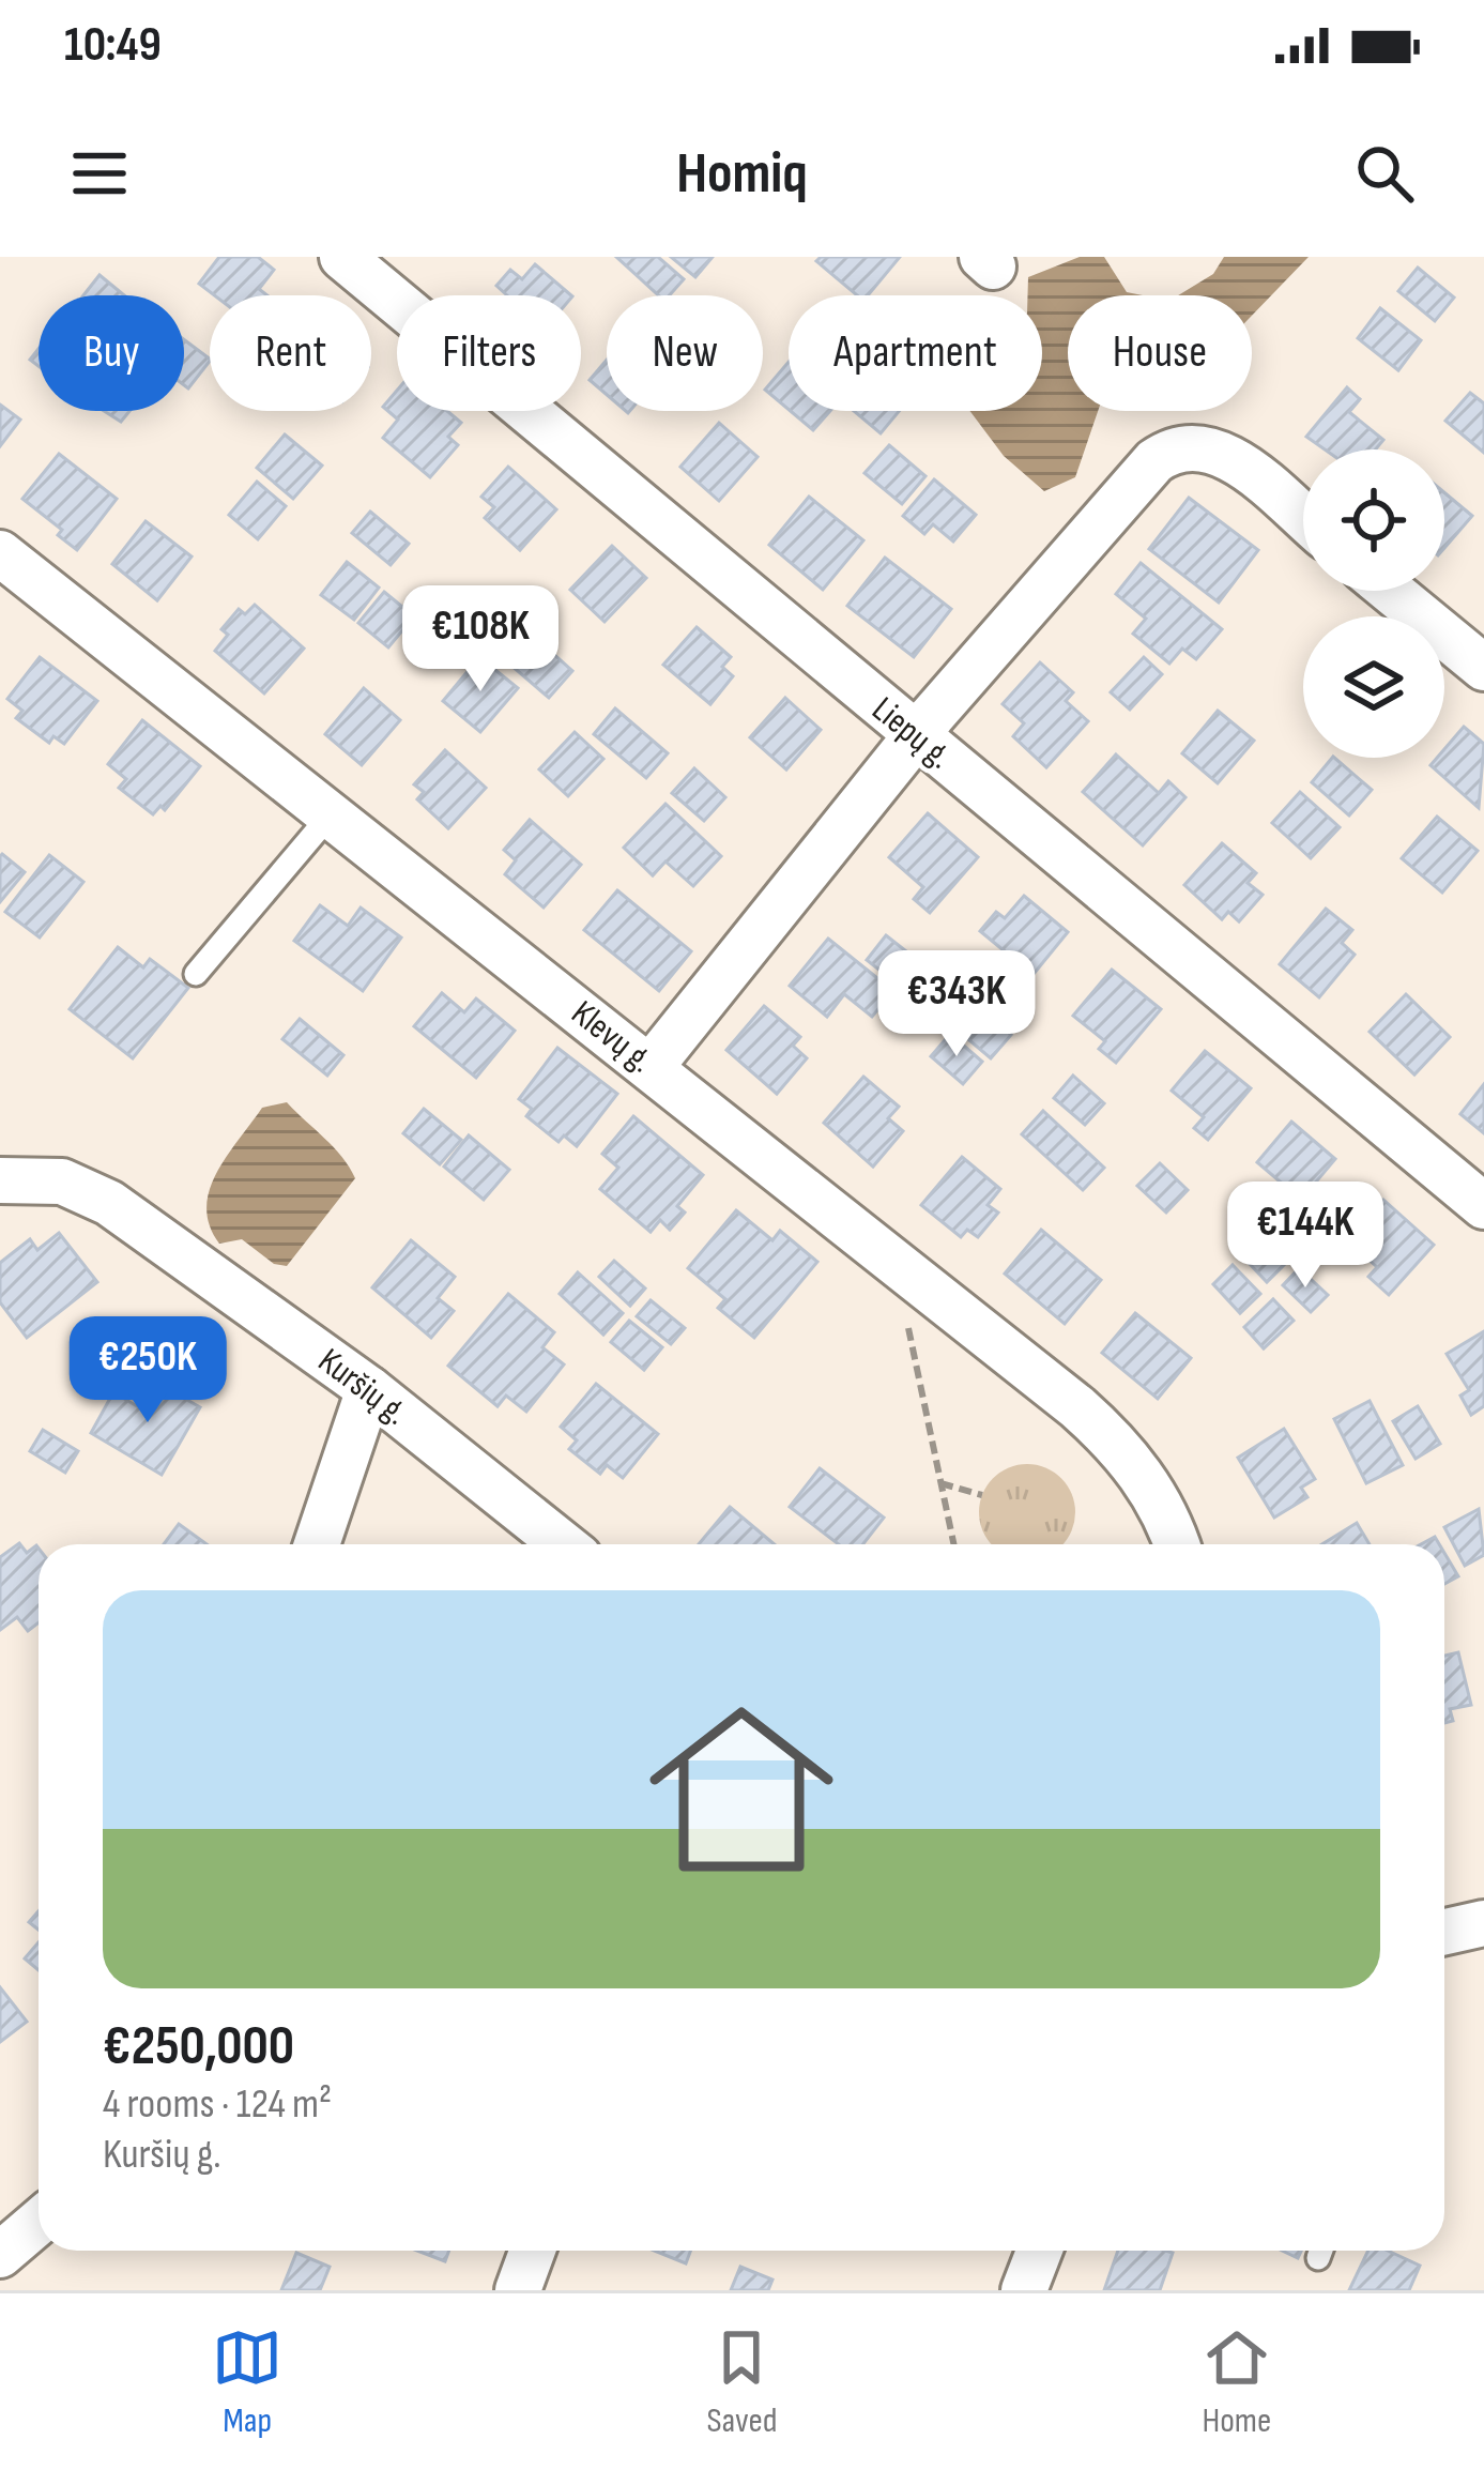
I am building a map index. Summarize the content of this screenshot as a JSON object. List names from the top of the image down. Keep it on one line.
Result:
{"streets":{"street":["Liepų g.","Klevų g.","Kuršių g."]},"page":{"status":"10:49","header":"Homiq","chip":["Buy","Rent","Filters","New","Apartment","House"],"price":["€108K","€343K","€144K","€250K"],"list":[{"name":"€250,000","note":"4 rooms · 124 m² · Kuršių g."}],"tabs":["Map","Saved","Home"]}}
